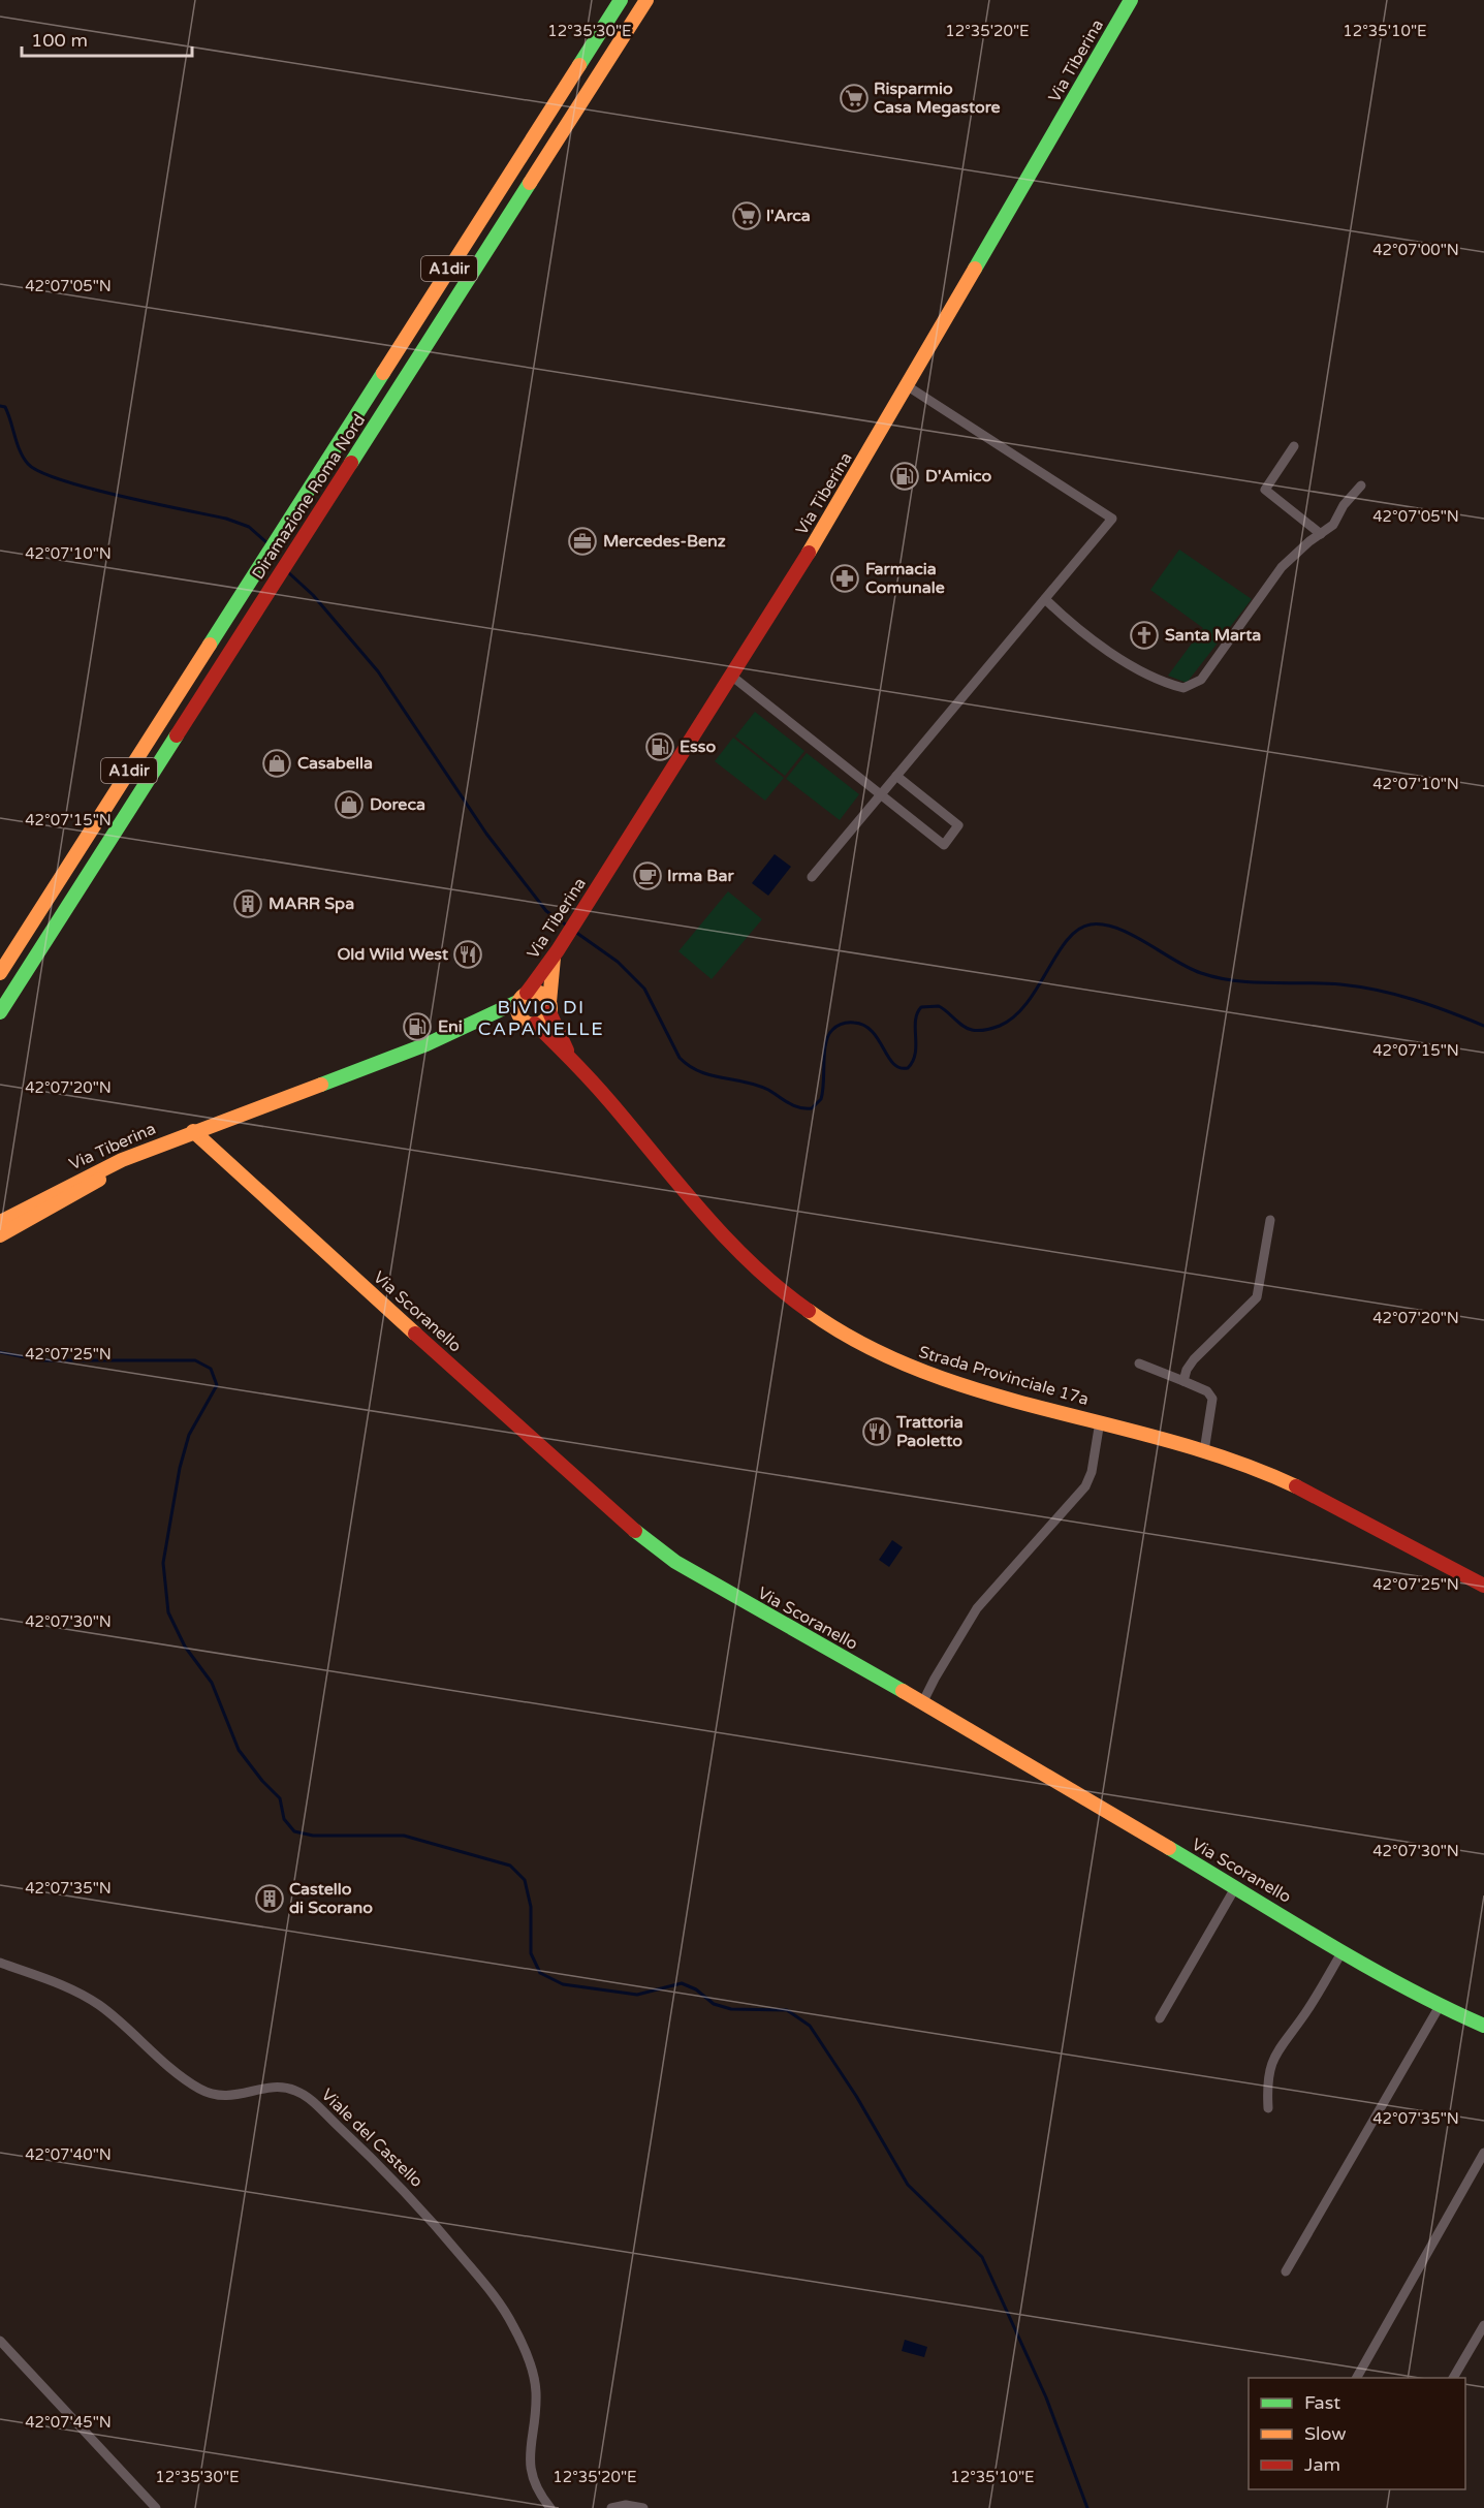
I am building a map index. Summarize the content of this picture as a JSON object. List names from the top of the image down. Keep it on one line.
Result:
{"streets":{"main road":["Via Tiberina","A1dir","Diramazione Roma Nord","Via Scoranello","Strada Provinciale 17a"],"street":["Viale del Castello"]},"crossings":[["Via Tiberina","Via Scoranello"]],"districts":["BIVIO DI CAPANELLE"],"places":{"supermarket":["Risparmio Casa Megastore","l'Arca"],"fuel station":["D'Amico","Esso","Eni"],"office":["Mercedes-Benz"],"pharmacy":["Farmacia Comunale"],"church":["Santa Marta"],"shop":["Casabella","Doreca"],"cafe":["Irma Bar"],"building":["MARR Spa","Castello di Scorano"],"restaurant":["Old Wild West","Trattoria Paoletto"]},"legend":["Fast","Slow","Jam"],"scale_bar":"100 m","coordinates":["12°35'30\"E","12°35'20\"E","12°35'10\"E","42°07'00\"N","42°07'05\"N","42°07'10\"N","42°07'15\"N","42°07'20\"N","42°07'25\"N","42°07'30\"N","42°07'35\"N","42°07'40\"N","42°07'45\"N"]}
